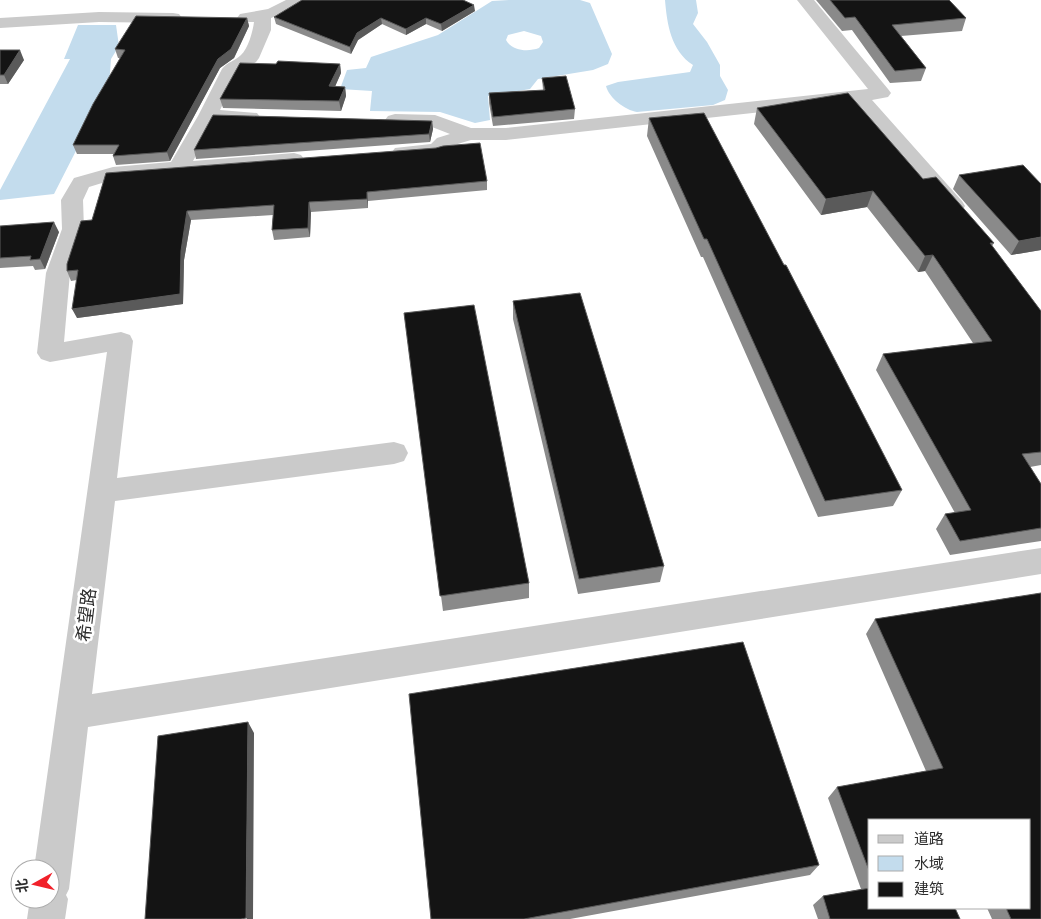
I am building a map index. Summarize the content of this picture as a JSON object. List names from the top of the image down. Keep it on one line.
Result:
{"streets":{"street":["希望路"]},"legend":["道路","水域","建筑"],"north":"left"}
